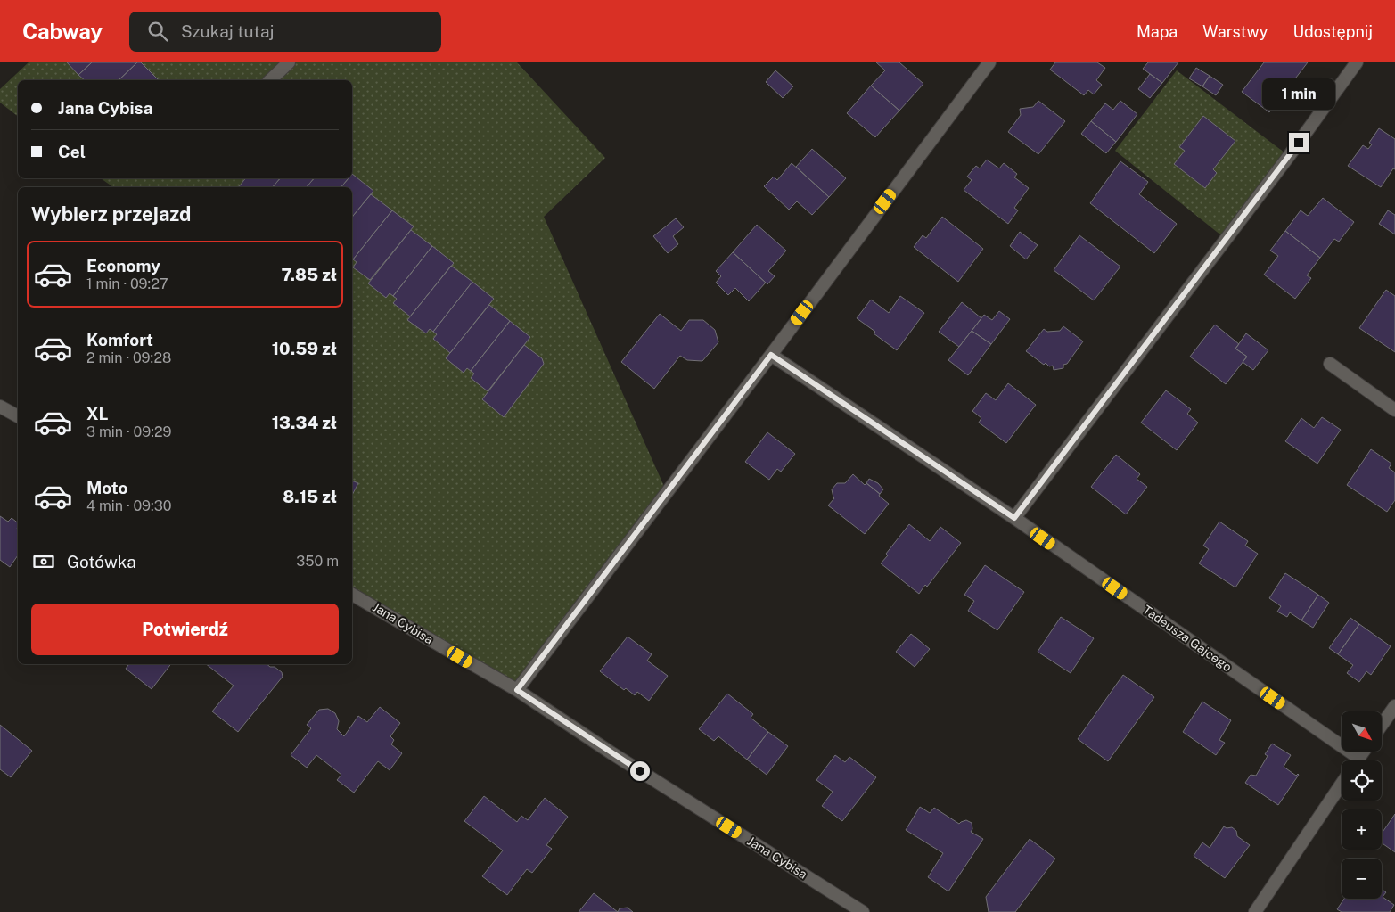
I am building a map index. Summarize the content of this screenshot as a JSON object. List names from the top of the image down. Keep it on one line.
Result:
{"streets":{"street":["Jana Cybisa","Tadeusza Gajcego"]},"north":"bottom right","page":{"header":"Cabway","search":"Szukaj tutaj","nav":["Mapa","Warstwy","Udostępnij"],"bubble":"1 min","banner":["Jana Cybisa","Cel"],"heading":"Wybierz przejazd","list":[{"name":"Economy","note":"1 min · 09:27","value":"7.85 zł"},{"name":"Komfort","note":"2 min · 09:28","value":"10.59 zł"},{"name":"XL","note":"3 min · 09:29","value":"13.34 zł"},{"name":"Moto","note":"4 min · 09:30","value":"8.15 zł"}],"pay":["Gotówka","350 m"],"buttons":"Potwierdź","map_buttons":["+","−"]}}
